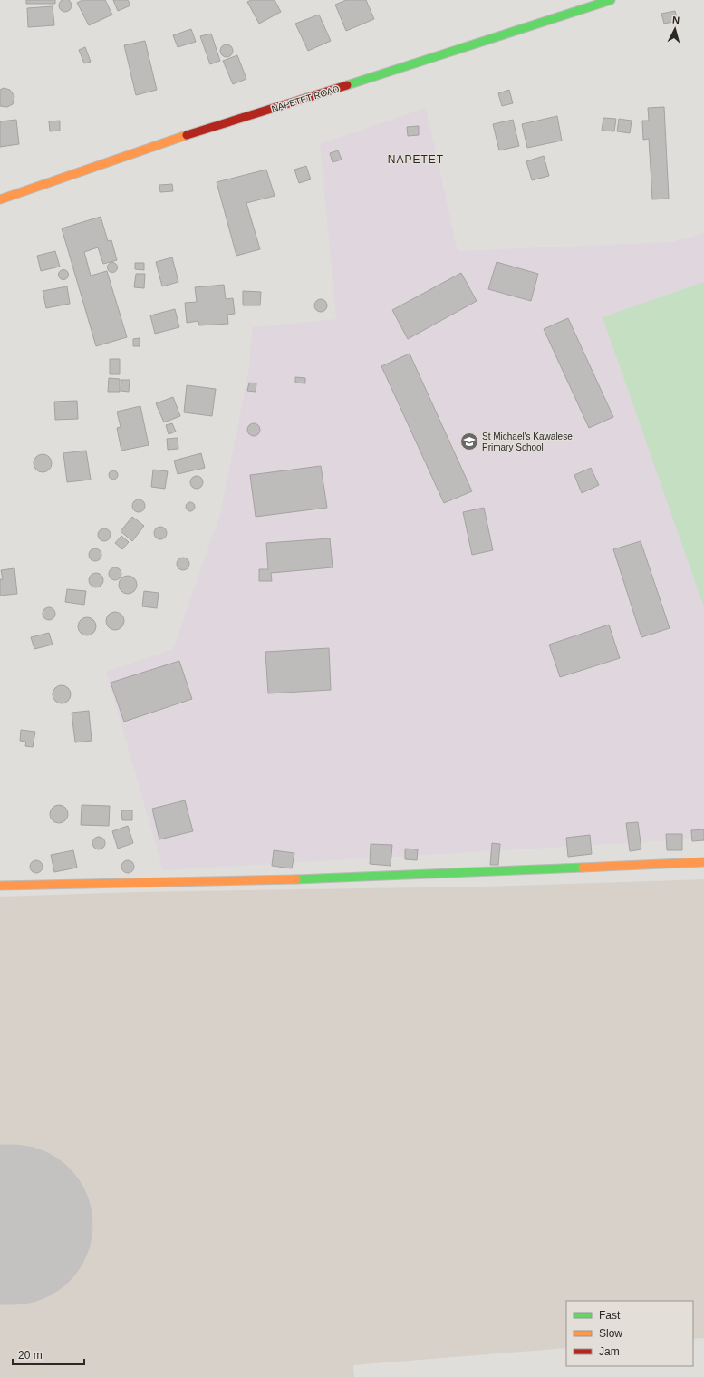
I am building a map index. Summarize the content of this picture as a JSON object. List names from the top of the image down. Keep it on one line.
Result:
{"streets":{"street":["NAPETET ROAD"]},"districts":["NAPETET"],"places":{"school or university":["St Michael's Kawalese Primary School"]},"legend":["Fast","Slow","Jam"],"scale_bar":"20 m","north":"top"}
